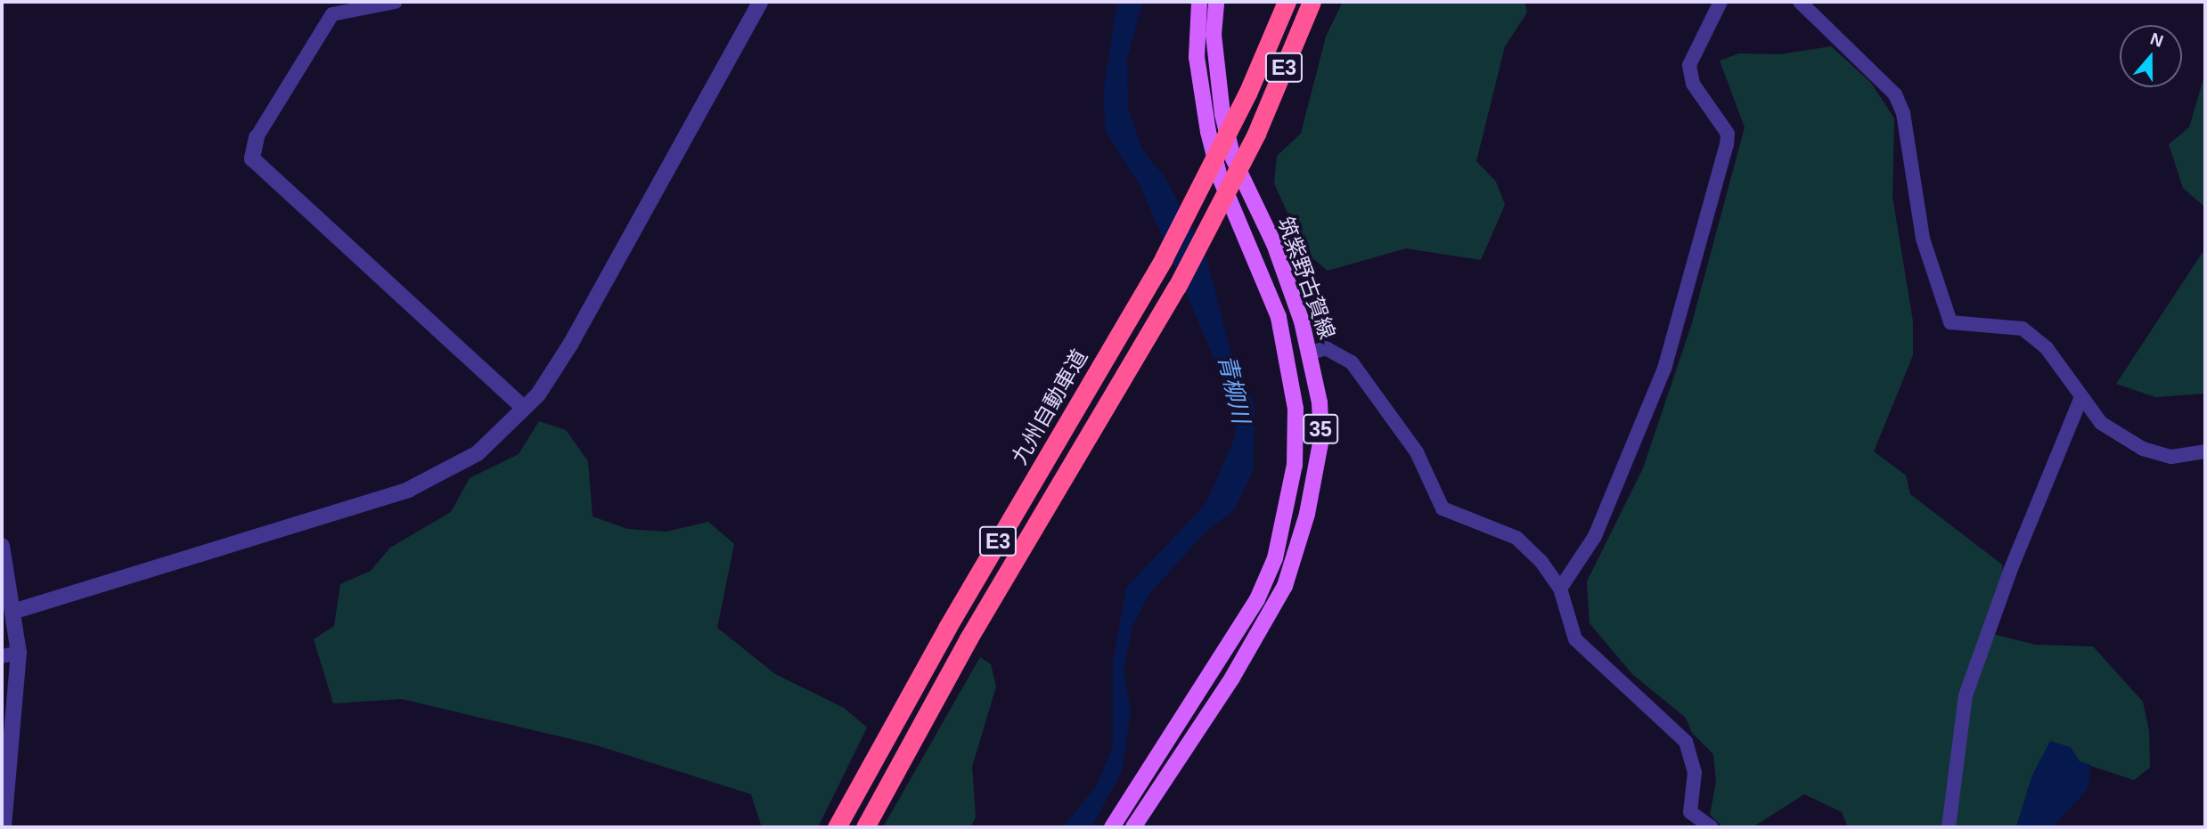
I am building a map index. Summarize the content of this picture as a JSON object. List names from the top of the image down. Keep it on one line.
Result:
{"streets":{"highway":["E3","九州自動車道"],"main road":["筑紫野古賀線","35"]},"water":["青柳川"],"north":"top"}
